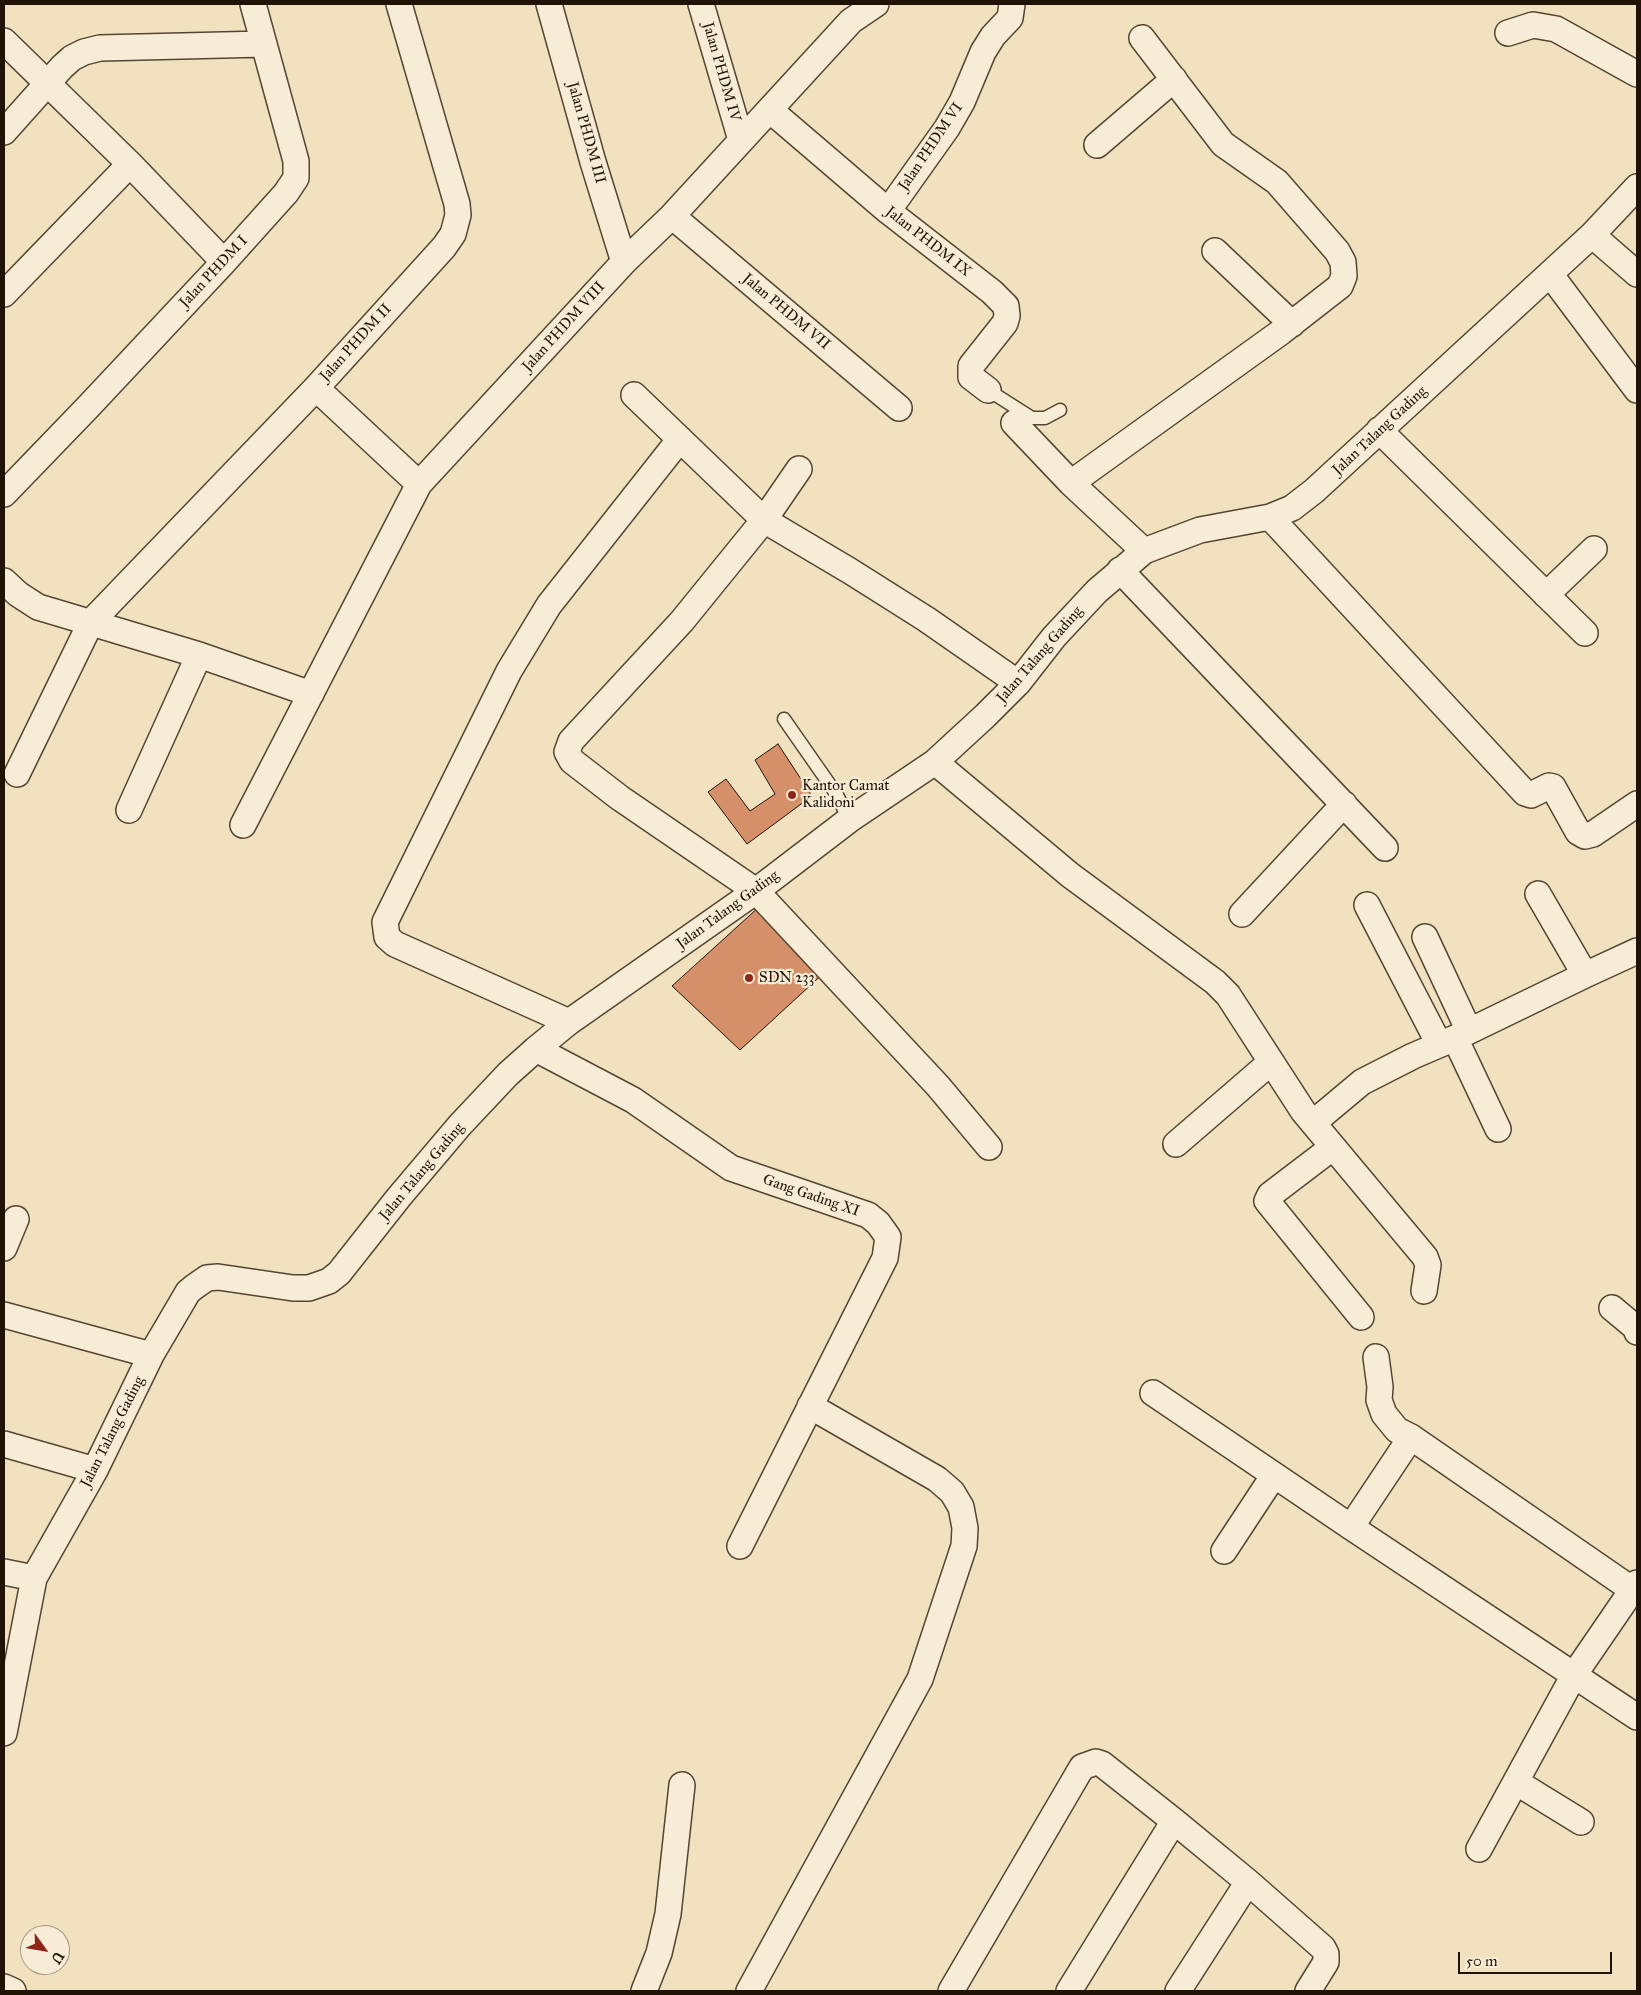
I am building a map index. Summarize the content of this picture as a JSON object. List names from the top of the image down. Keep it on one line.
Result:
{"streets":{"street":["Jalan PHDM IV","Jalan PHDM III","Jalan PHDM VI","Jalan PHDM IX","Jalan PHDM I","Jalan PHDM VII","Jalan PHDM VIII","Jalan PHDM II","Jalan Talang Gading","Gang Gading XI"]},"crossings":[["Jalan PHDM IV","Jalan PHDM VIII"],["Jalan PHDM III","Jalan PHDM VIII"],["Jalan PHDM VI","Jalan PHDM IX"],["Jalan PHDM IX","Jalan PHDM VIII"],["Jalan PHDM VII","Jalan PHDM VIII"],["Jalan Talang Gading","Gang Gading XI"]],"places":["Kantor Camat Kalidoni","SDN 233"],"scale_bar":"50 m","north":"bottom right"}
